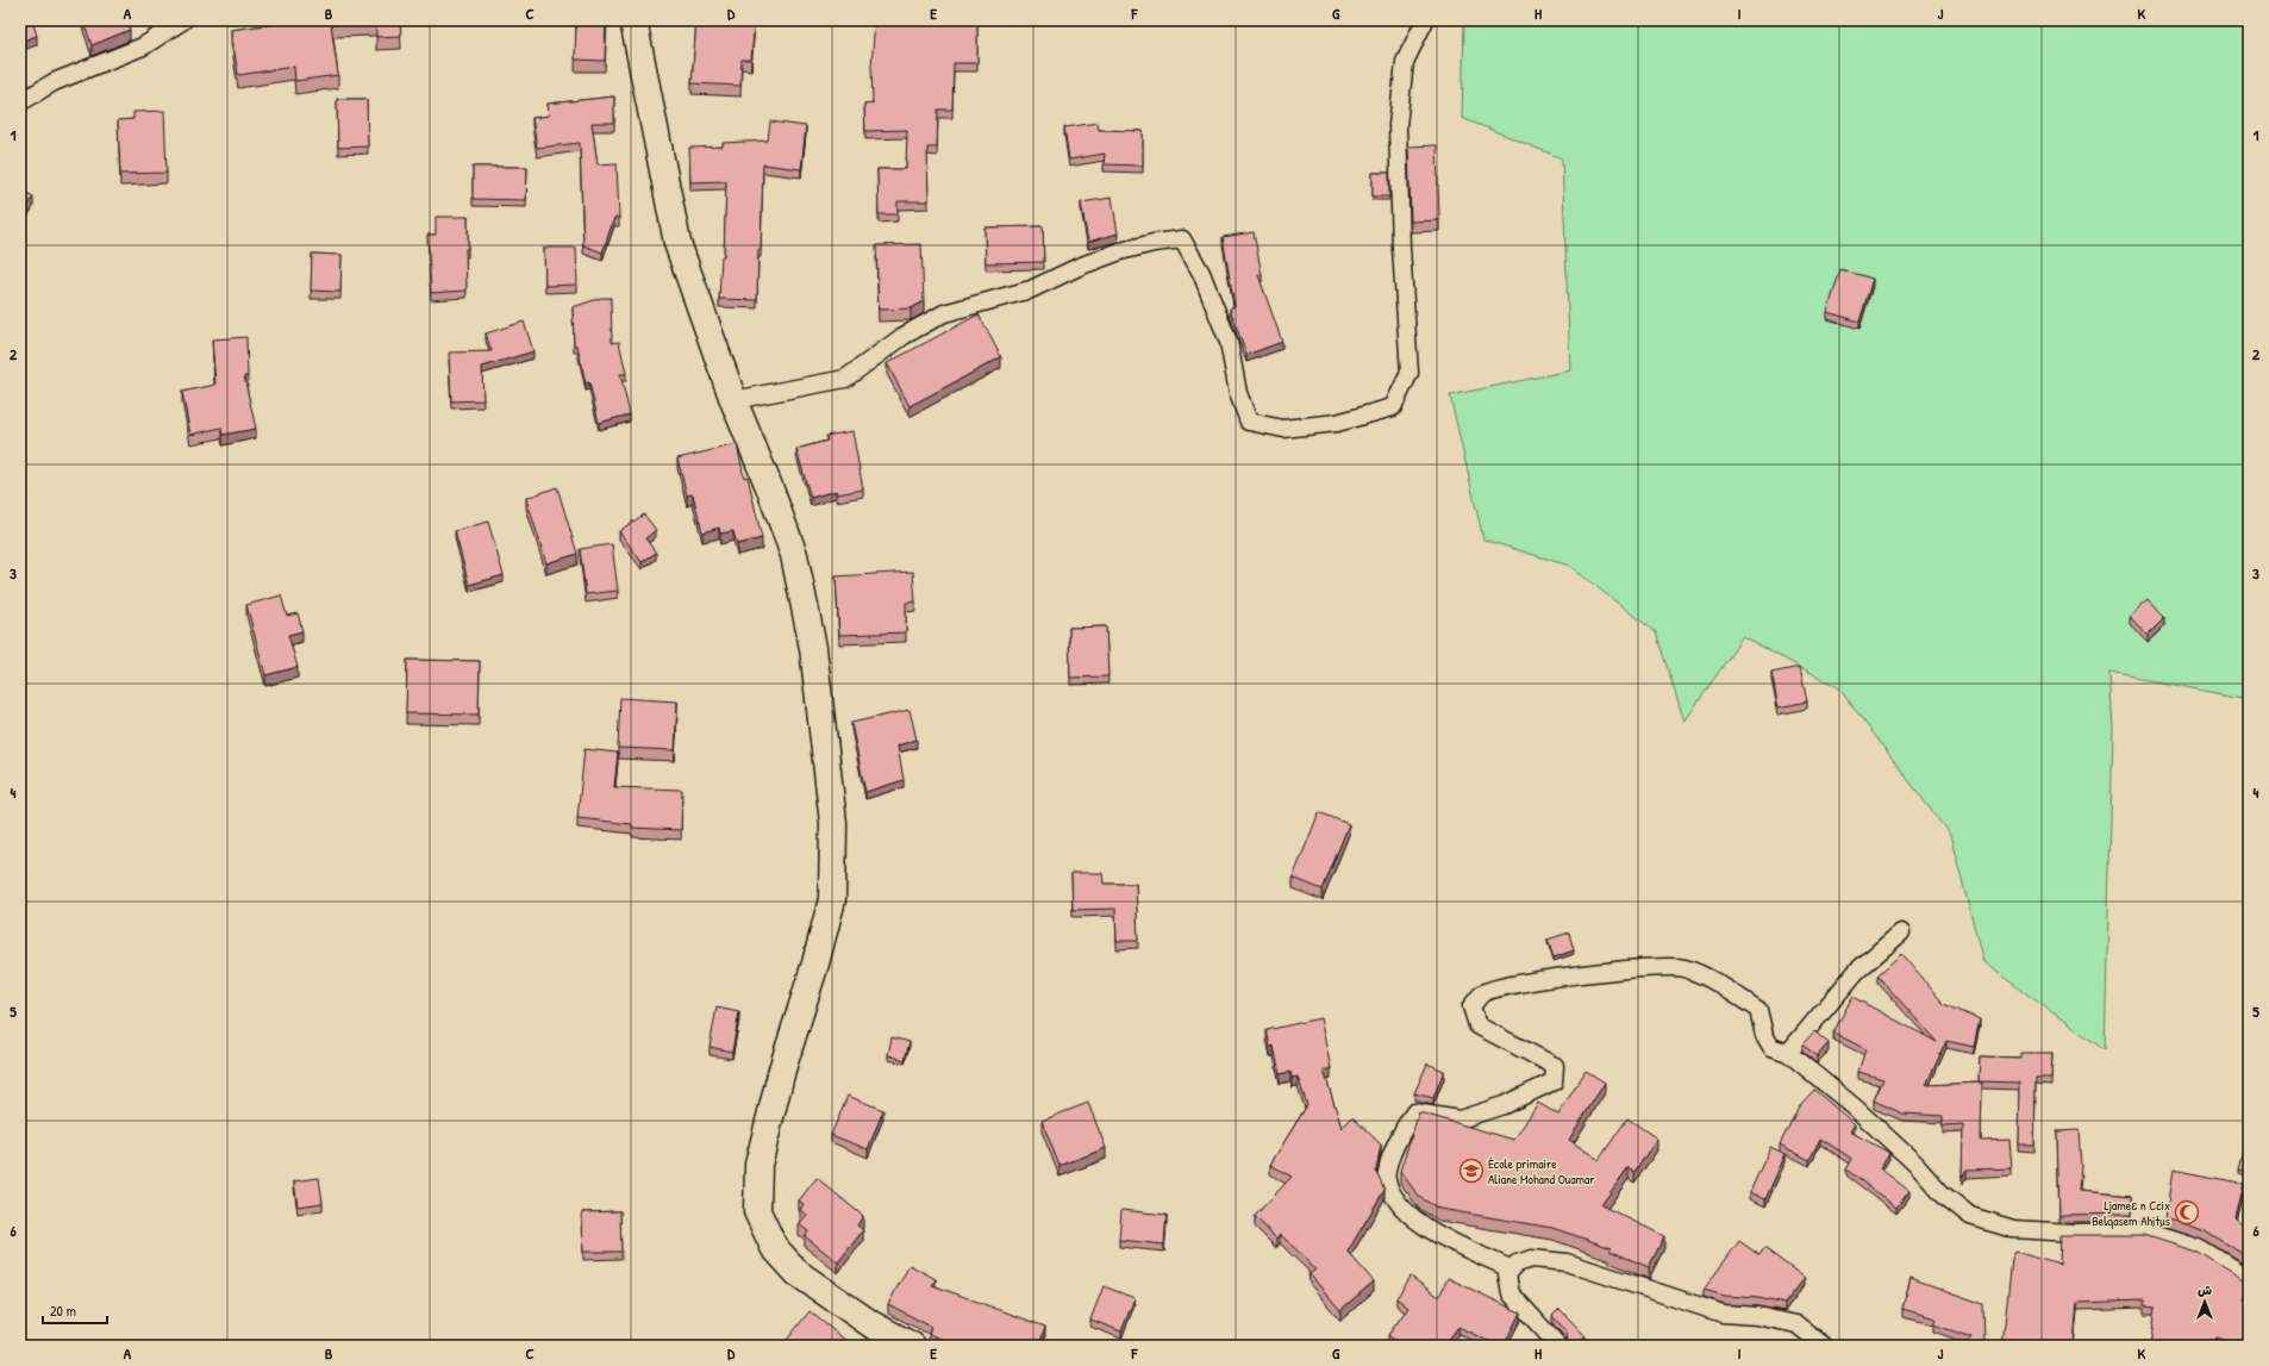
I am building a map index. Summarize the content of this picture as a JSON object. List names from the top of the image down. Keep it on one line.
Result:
{"places":{"school or university":["École primaire Aliane Mohand Ouamar"],"mosque":["Ljameɛ n Ccix Belqasem Aḥiṭus"]},"scale_bar":"20 m","north":"top","grid":{"columns":["A","B","C","D","E","F","G","H","I","J","K"],"rows":["1","2","3","4","5","6"]}}
